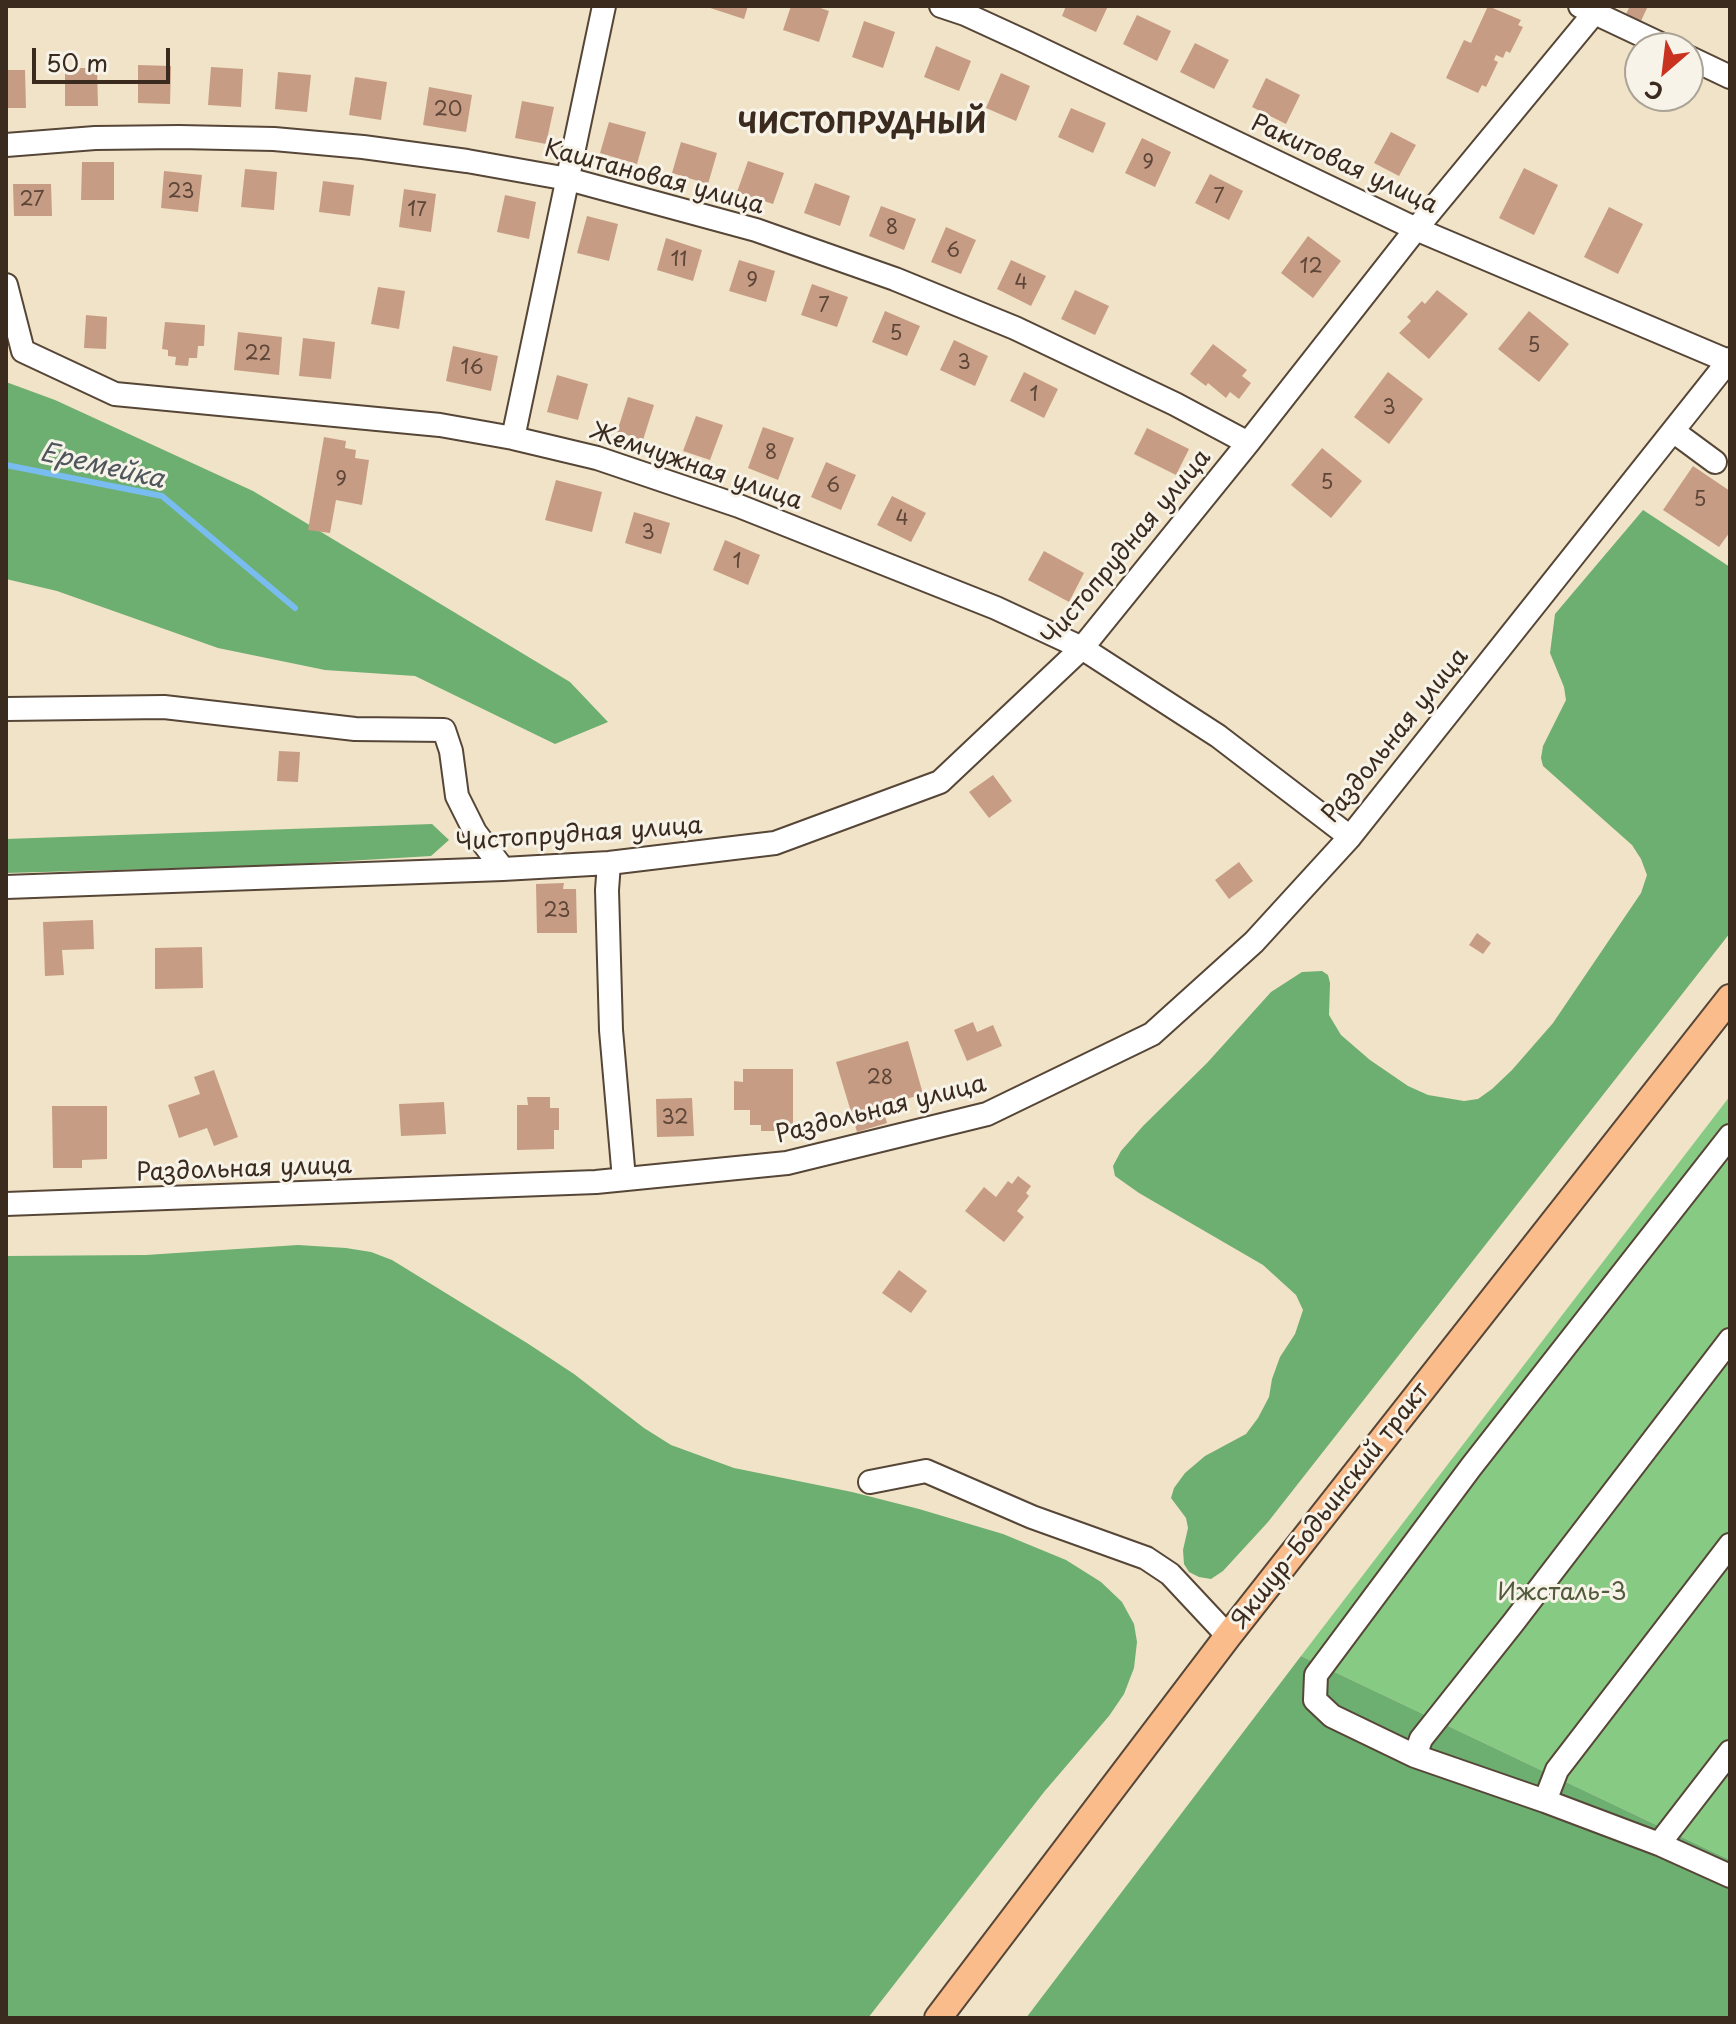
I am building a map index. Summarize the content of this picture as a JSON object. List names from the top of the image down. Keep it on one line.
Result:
{"streets":{"main road":["Якшур-Бодьинский тракт"],"street":["Ракитовая улица","Каштановая улица","Жемчужная улица","Чистопрудная улица","Раздольная улица"]},"crossings":[["Ракитовая улица","Чистопрудная улица"],["Ракитовая улица","Раздольная улица"],["Каштановая улица","Чистопрудная улица"],["Жемчужная улица","Чистопрудная улица"],["Жемчужная улица","Раздольная улица"]],"districts":["ЧИСТОПРУДНЫЙ"],"water":["Еремейка"],"parks":["Ижсталь-3"],"house_numbers":["20","9","23","7","27","17","8","6","11","12","9","4","7","5","5","22","3","16","1","3","8","9","5","6","5","4","3","1","23","28","32"],"scale_bar":"50 m","north":"bottom left"}
